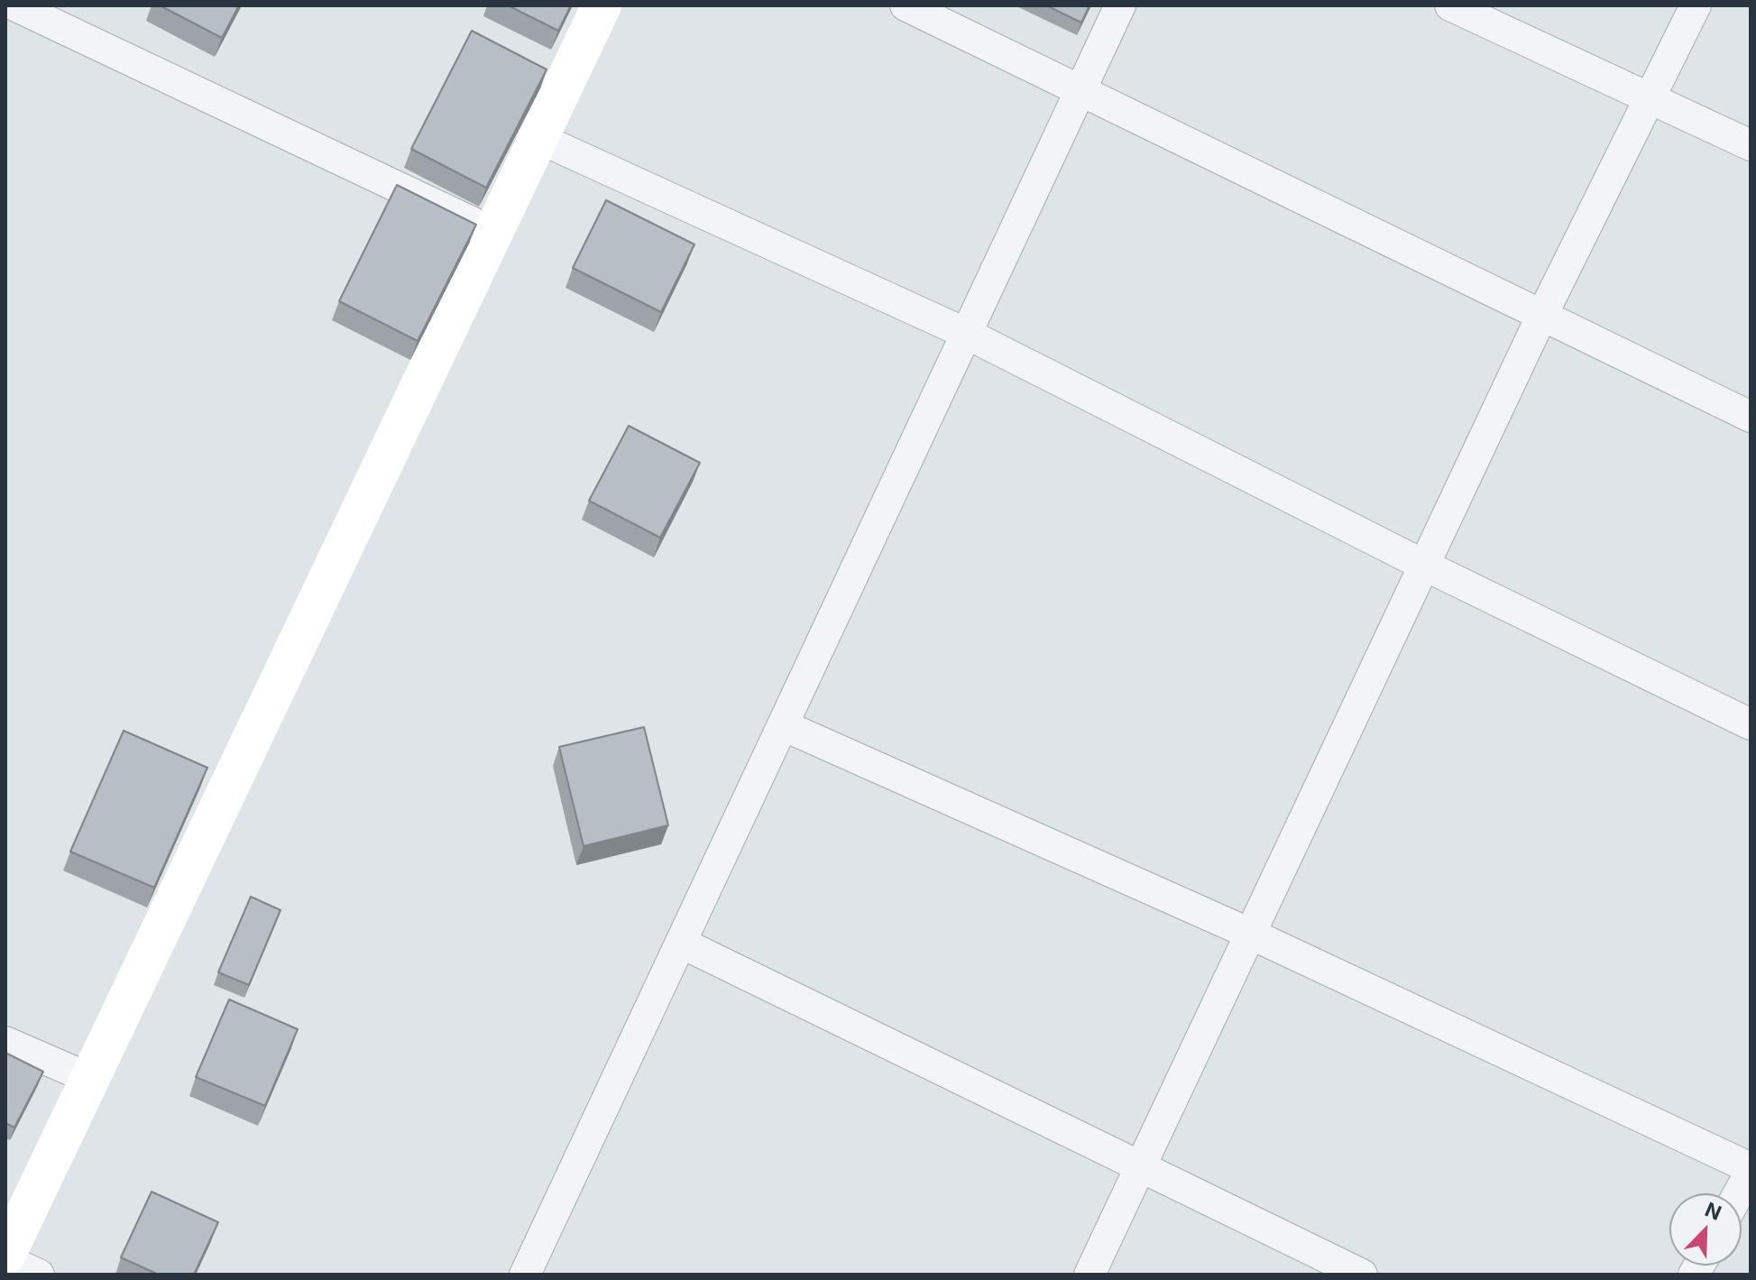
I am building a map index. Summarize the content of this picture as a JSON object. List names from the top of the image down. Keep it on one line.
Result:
{"north":"top right"}
